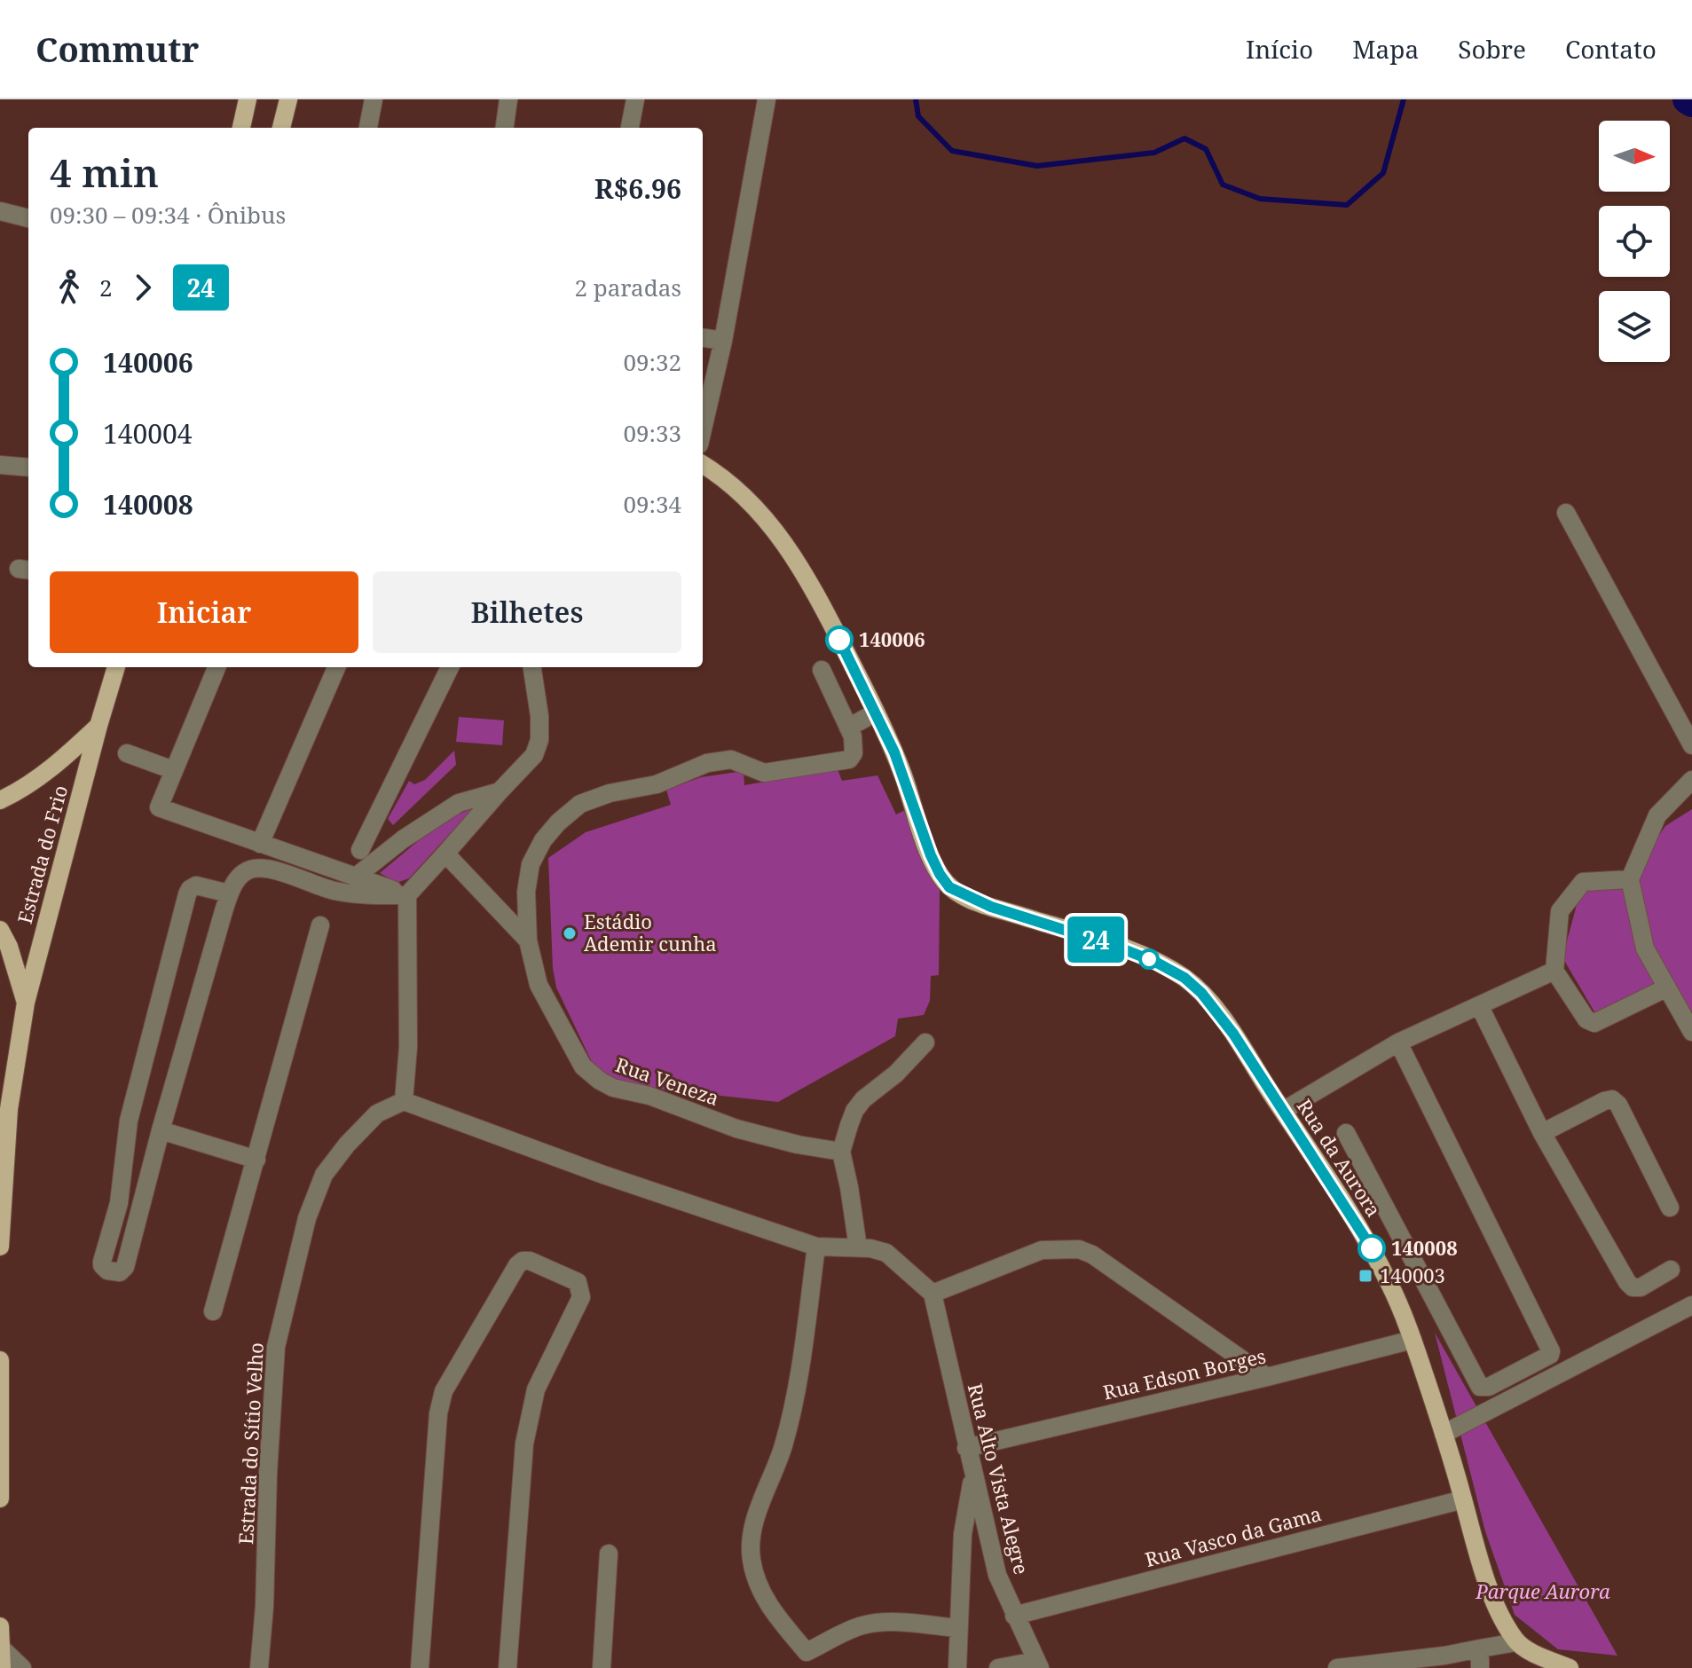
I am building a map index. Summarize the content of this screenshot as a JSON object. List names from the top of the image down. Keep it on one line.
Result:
{"streets":{"main road":["Estrada do Frio","Rua da Aurora"],"street":["Rua Veneza","Rua Edson Borges","Estrada do Sítio Velho","Rua Alto Vista Alegre","Rua Vasco da Gama"]},"crossings":[["Rua da Aurora","Rua Edson Borges"],["Rua da Aurora","Rua Vasco da Gama"],["Rua Edson Borges","Rua Alto Vista Alegre"],["Rua Alto Vista Alegre","Rua Vasco da Gama"]],"parks":["Parque Aurora"],"places":{"other":["140006","Estádio Ademir cunha","140008"],"transit":["140003"]},"lines":["bus line 24"],"north":"right","page":{"header":"Commutr","nav":["Início","Mapa","Sobre","Contato"],"on_map":"24","heading":["4 min","09:30 – 09:34 · Ônibus","R$6.96"],"legs":["2","24","2 paradas"],"list":[{"name":"140006","value":"09:32"},{"name":"140004","value":"09:33"},{"name":"140008","value":"09:34"}],"buttons":["Iniciar","Bilhetes"]}}
